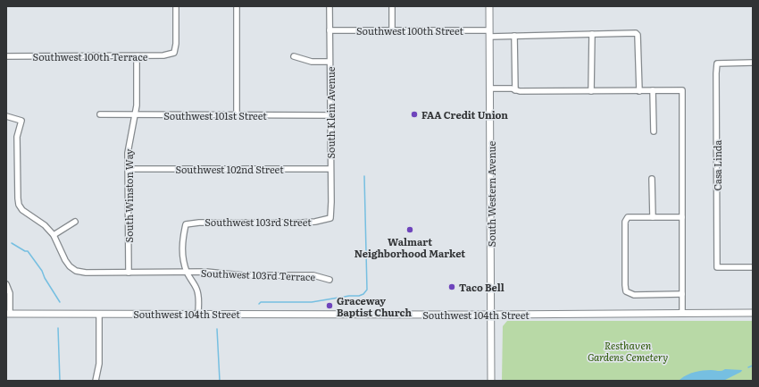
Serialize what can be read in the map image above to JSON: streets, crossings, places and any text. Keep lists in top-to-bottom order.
{
  "streets": {
    "main road": ["South Western Avenue", "Southwest 104th Street"],
    "street": [
      "Southwest 100th Street",
      "Southwest 100th Terrace",
      "South Klein Avenue",
      "Southwest 101st Street",
      "Casa Linda",
      "Southwest 102nd Street",
      "South Winston Way",
      "Southwest 103rd Street",
      "Southwest 103rd Terrace"
    ]
  },
  "crossings": [
    ["Southwest 100th Street", "South Klein Avenue"],
    ["Southwest 100th Street", "South Western Avenue"],
    ["Southwest 100th Terrace", "South Winston Way"],
    ["South Klein Avenue", "Southwest 101st Street"],
    ["South Klein Avenue", "Southwest 102nd Street"],
    ["South Klein Avenue", "Southwest 103rd Street"],
    ["Southwest 101st Street", "South Winston Way"],
    ["Southwest 102nd Street", "South Winston Way"],
    ["South Western Avenue", "Southwest 104th Street"],
    ["Southwest 103rd Street", "Southwest 103rd Terrace"]
  ],
  "parks": ["Resthaven Gardens Cemetery"],
  "places": [
    "FAA Credit Union",
    "Walmart Neighborhood Market",
    "Taco Bell",
    "Graceway Baptist Church"
  ]
}
